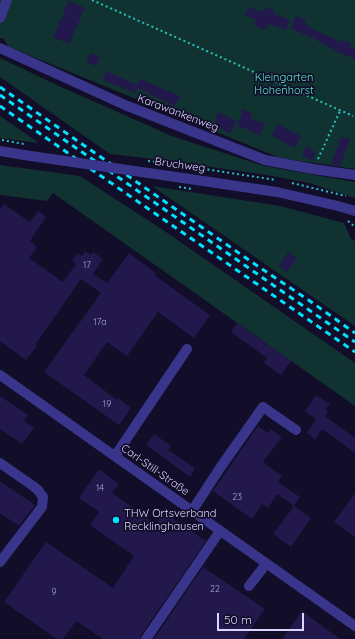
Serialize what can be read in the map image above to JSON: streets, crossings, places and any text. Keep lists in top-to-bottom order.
{
  "streets": {
    "street": ["Karawankenweg", "Bruchweg", "Carl-Still-Straße"]
  },
  "parks": ["Kleingarten Hohenhorst"],
  "places": ["THW Ortsverband Recklinghausen"],
  "house_numbers": [
    "17",
    "17a",
    "19",
    "14",
    "23",
    "22",
    "9"
  ],
  "scale_bar": "50 m"
}
